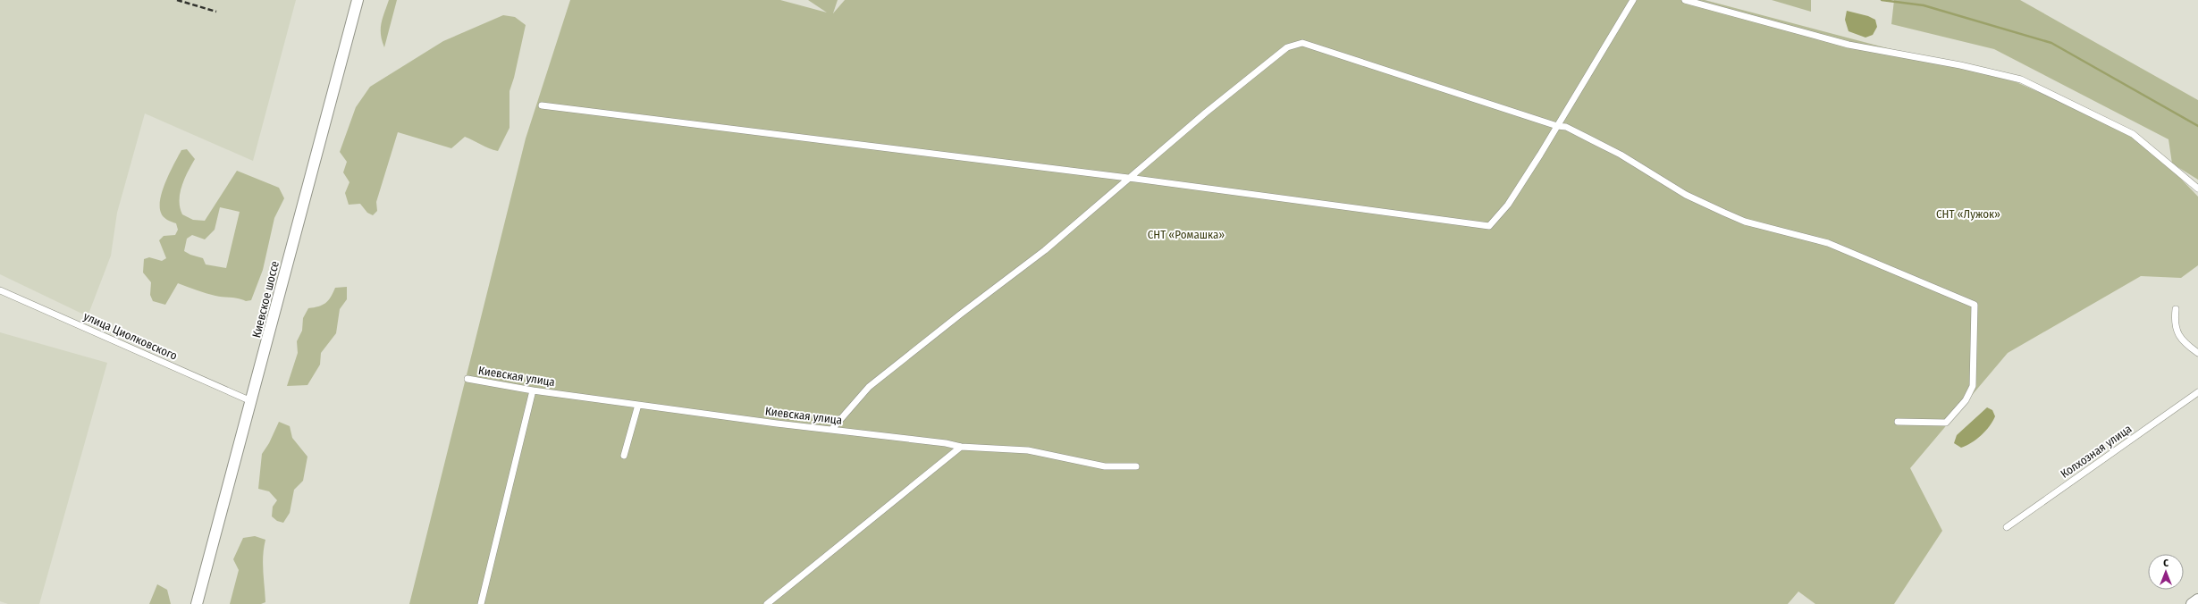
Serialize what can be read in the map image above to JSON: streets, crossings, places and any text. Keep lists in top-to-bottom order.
{
  "streets": {
    "highway": ["Киевское шоссе"],
    "street": ["улица Циолковского", "Киевская улица", "Колхозная улица"]
  },
  "crossings": [
    ["Киевское шоссе", "улица Циолковского"]
  ],
  "parks": ["СНТ «Лужок»", "СНТ «Ромашка»"],
  "north": "top"
}
